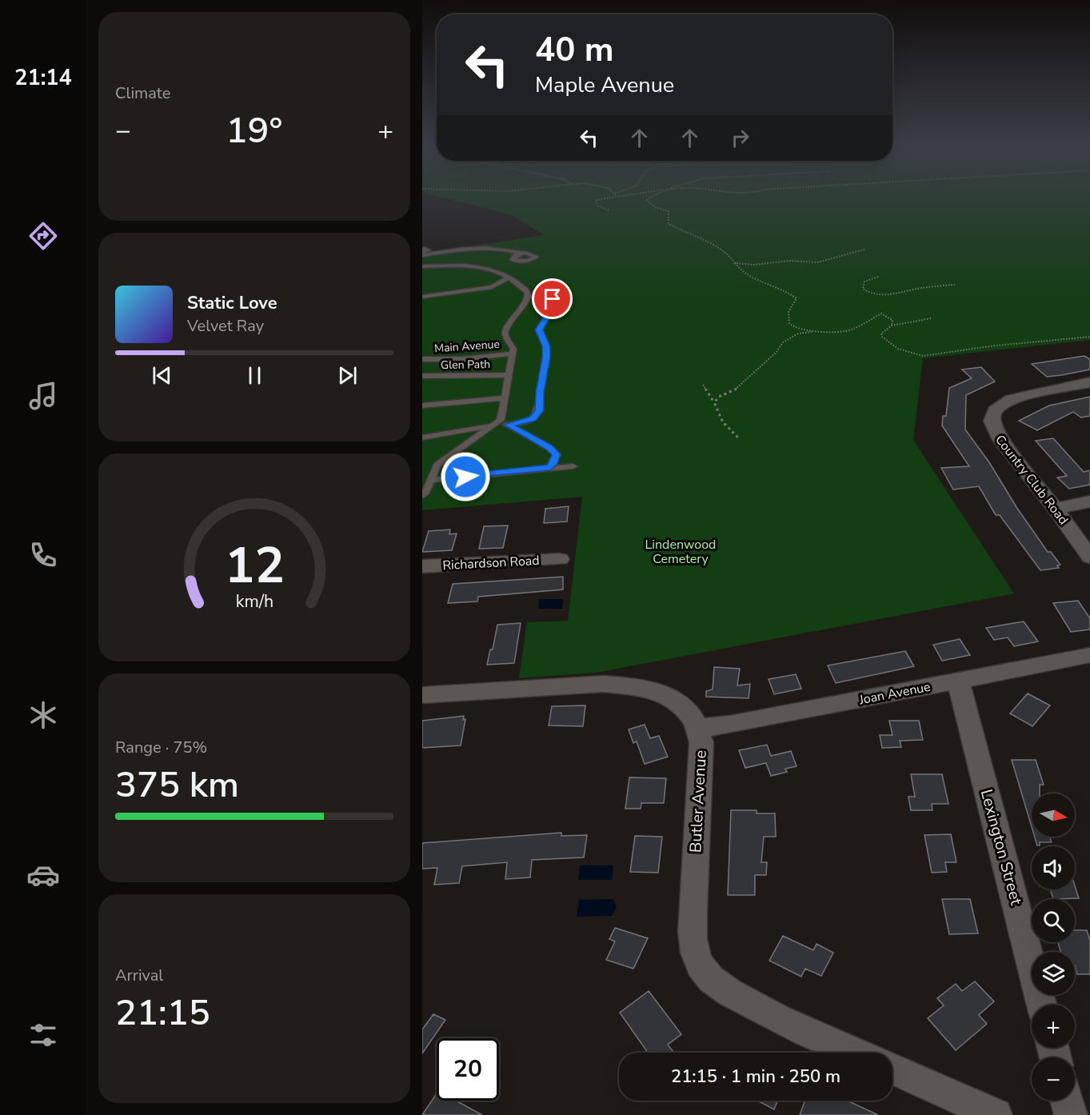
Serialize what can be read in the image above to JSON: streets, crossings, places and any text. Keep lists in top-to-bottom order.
{
  "streets": {
    "street": [
      "Country Club Road",
      "Richardson Road",
      "Joan Avenue",
      "Butler Avenue",
      "Lexington Street"
    ],
    "lane": ["Main Avenue", "Glen Path"]
  },
  "crossings": [
    ["Joan Avenue", "Butler Avenue"],
    ["Joan Avenue", "Lexington Street"]
  ],
  "parks": ["Lindenwood Cemetery"],
  "north": "right",
  "page": {
    "tabs": "21:14",
    "tile": [
      "Climate",
      ["Range · 75%", "375 km"],
      ["Arrival", "21:15"]
    ],
    "turn": ["40 m", "Maple Avenue"],
    "heat": ["−", "19°", "+"],
    "song": ["Static Love", "Velvet Ray"],
    "map_buttons": ["+", "−"],
    "limit": "20",
    "trip": "21:15 · 1 min · 250 m",
    "gauge": ["12", "km/h"]
  }
}
